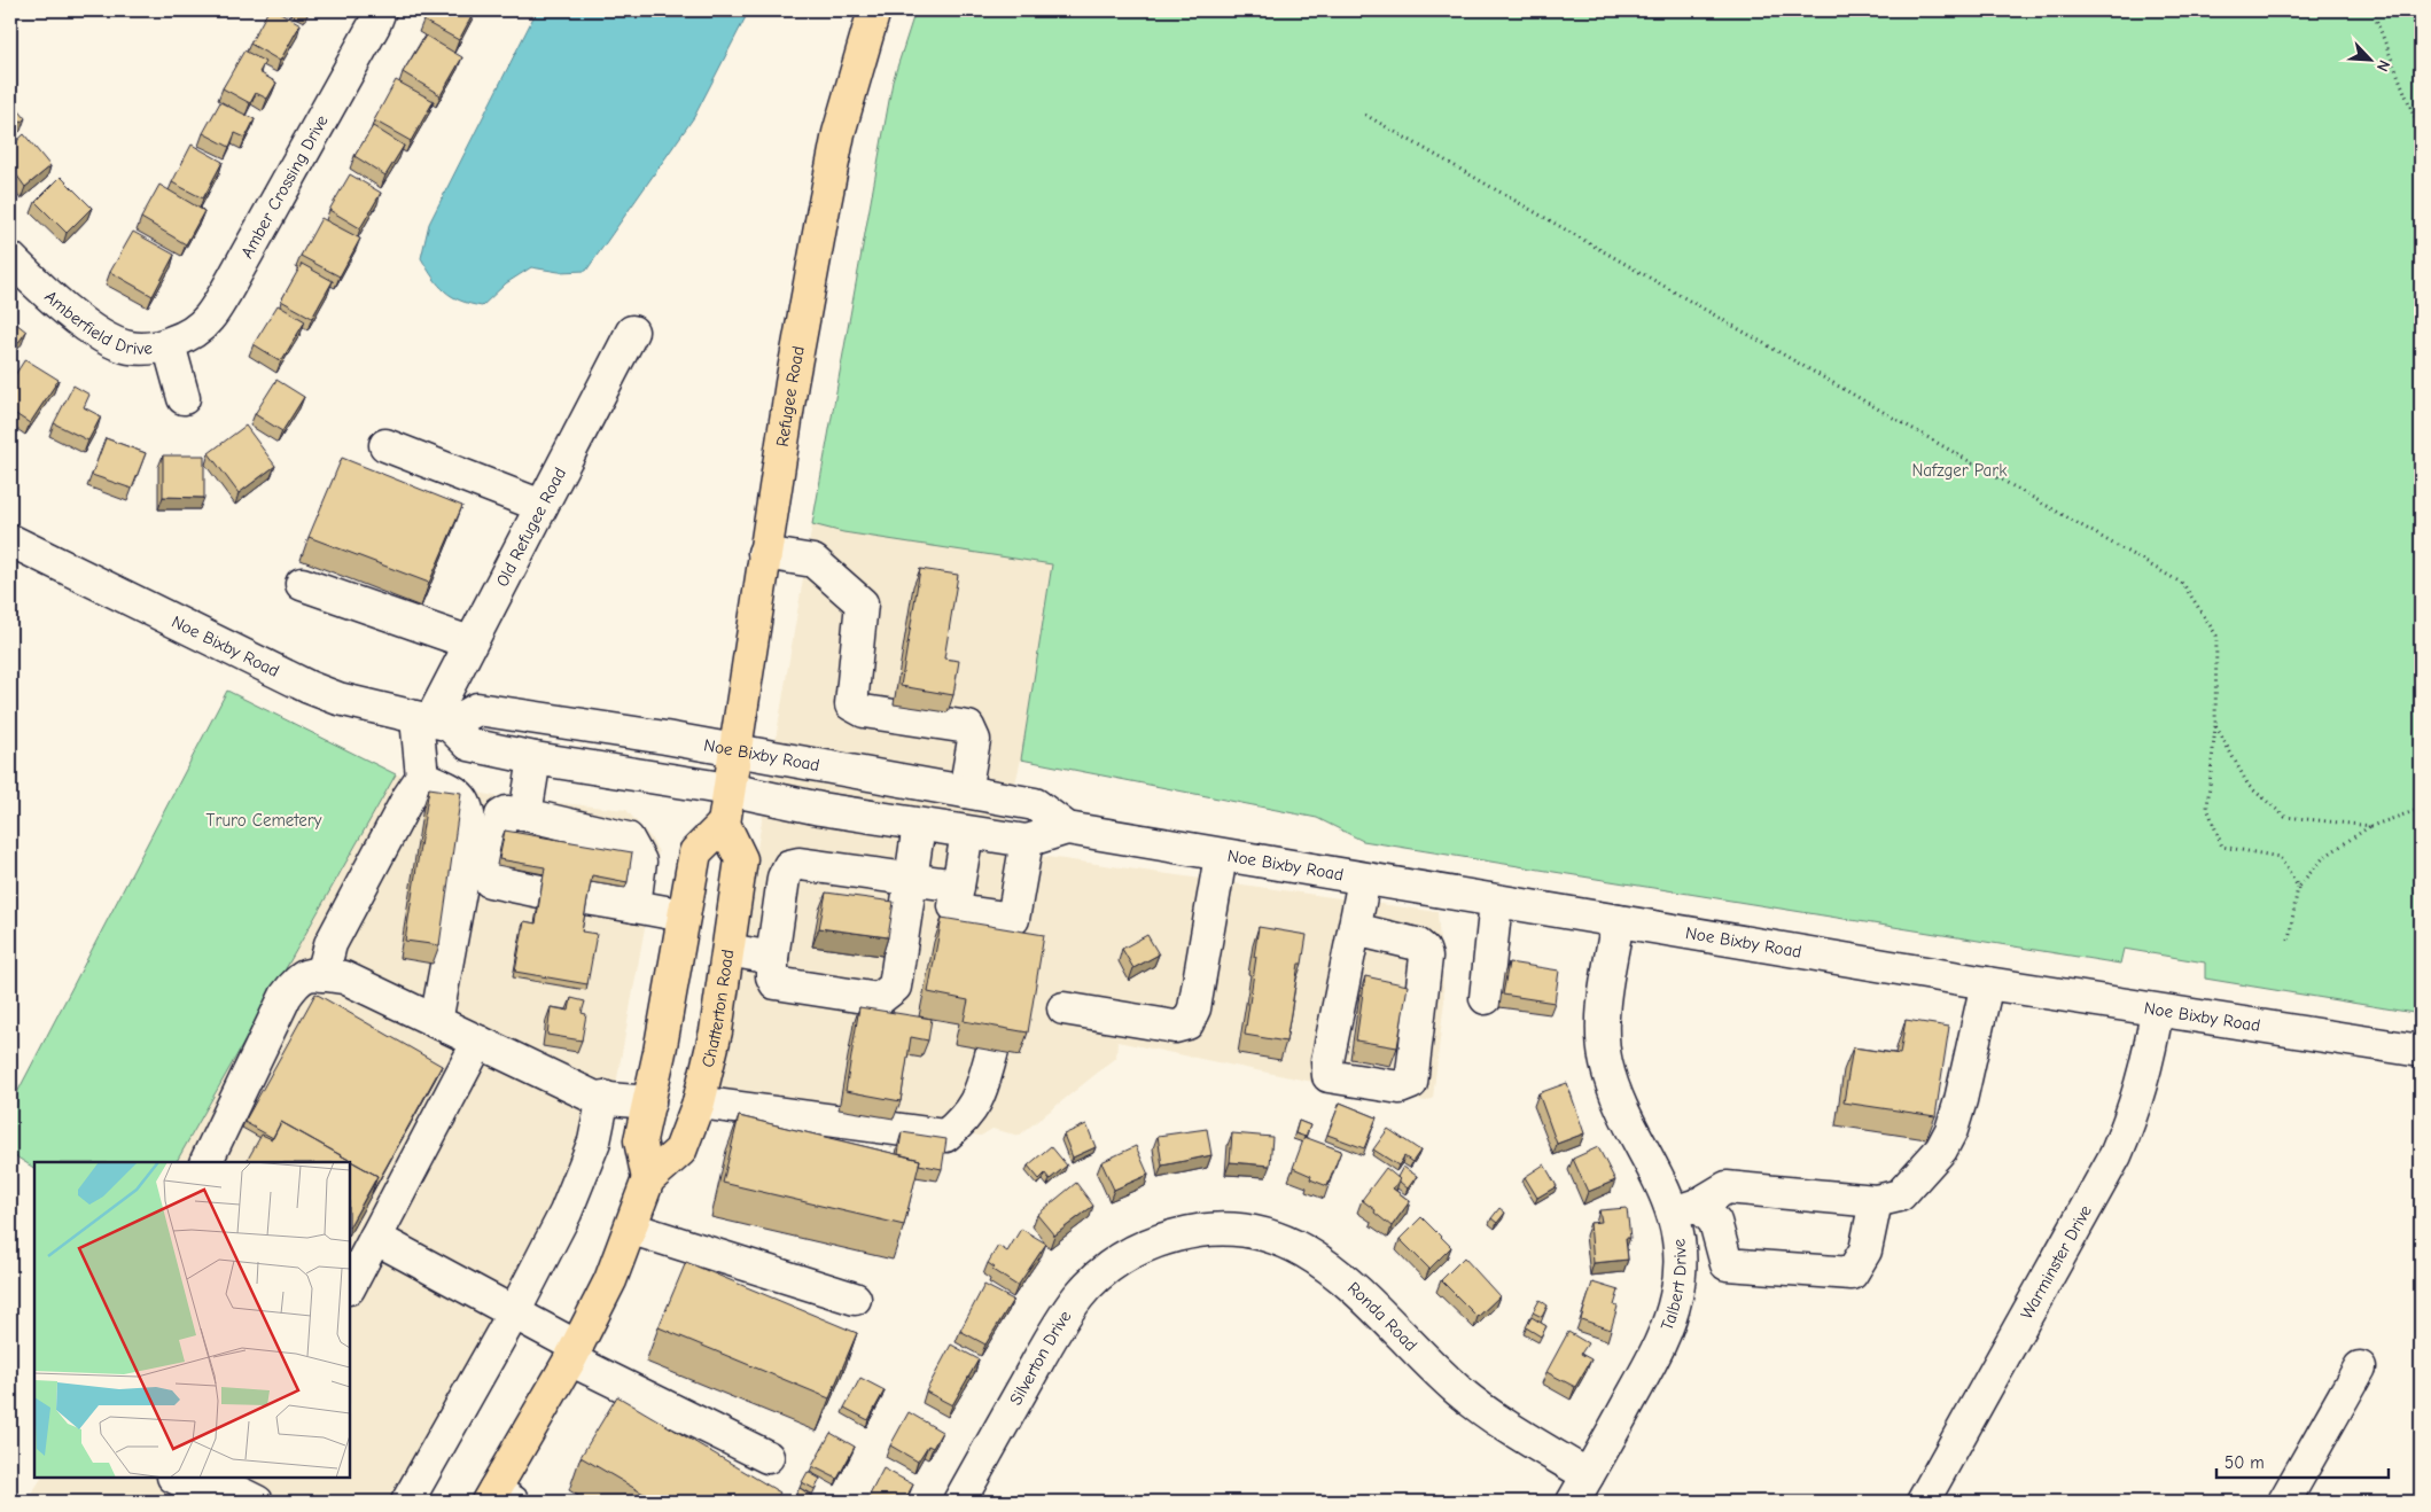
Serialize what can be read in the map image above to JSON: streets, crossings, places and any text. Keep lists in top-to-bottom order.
{
  "streets": {
    "main road": ["Refugee Road", "Chatterton Road"],
    "street": [
      "Amber Crossing Drive",
      "Amberfield Drive",
      "Old Refugee Road",
      "Noe Bixby Road",
      "Warminster Drive",
      "Talbert Drive",
      "Ronda Road",
      "Silverton Drive"
    ]
  },
  "crossings": [
    ["Amber Crossing Drive", "Amberfield Drive"],
    ["Refugee Road", "Noe Bixby Road"],
    ["Old Refugee Road", "Noe Bixby Road"],
    ["Noe Bixby Road", "Warminster Drive"],
    ["Noe Bixby Road", "Talbert Drive"],
    ["Talbert Drive", "Ronda Road"],
    ["Ronda Road", "Silverton Drive"]
  ],
  "parks": ["Nafzger Park", "Truro Cemetery"],
  "scale_bar": "50 m",
  "north": "bottom right"
}
